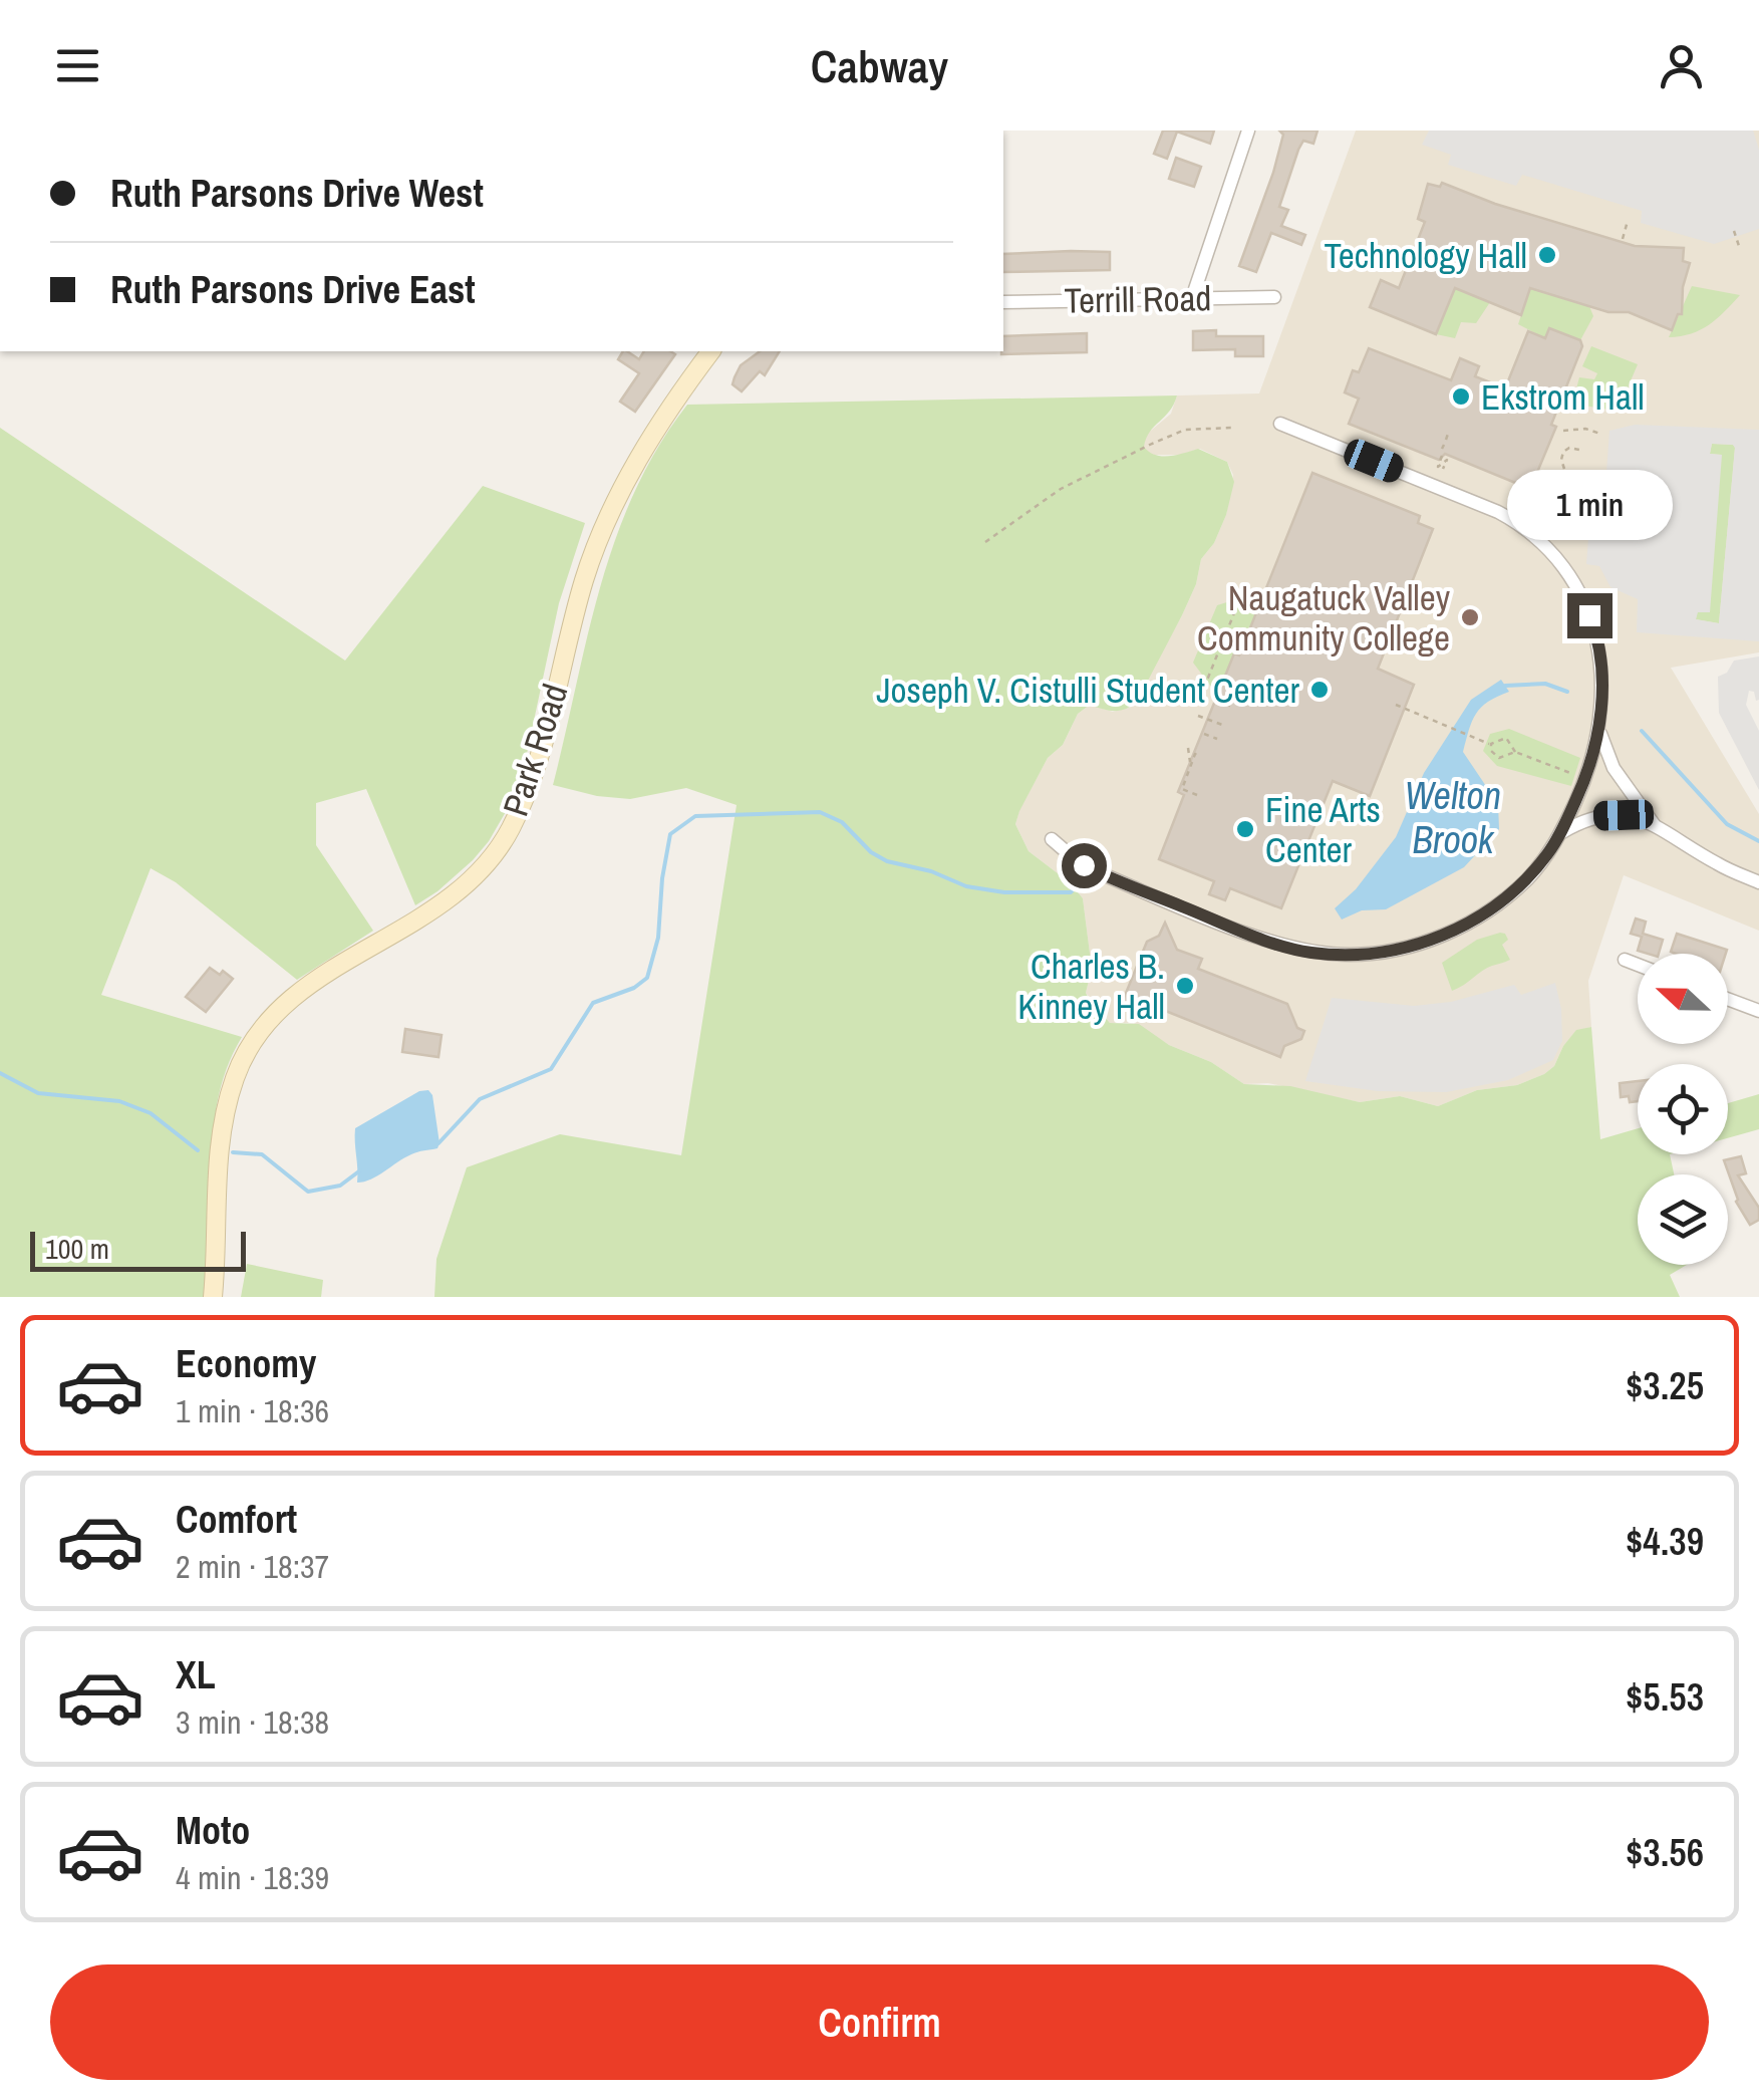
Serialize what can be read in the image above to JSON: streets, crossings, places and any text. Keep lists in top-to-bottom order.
{
  "streets": {
    "main road": ["Park Road"],
    "street": ["Terrill Road"]
  },
  "water": ["Welton Brook"],
  "places": [
    "Technology Hall",
    "Ekstrom Hall",
    "Naugatuck Valley Community College",
    "Joseph V. Cistulli Student Center",
    "Fine Arts Center",
    "Charles B. Kinney Hall"
  ],
  "scale_bar": "100 m",
  "north": "left",
  "page": {
    "header": "Cabway",
    "banner": ["Ruth Parsons Drive West", "Ruth Parsons Drive East"],
    "bubble": "1 min",
    "scale": "100 m",
    "list": [
      {
        "name": "Economy",
        "note": "1 min · 18:36",
        "value": "$3.25"
      },
      {
        "name": "Comfort",
        "note": "2 min · 18:37",
        "value": "$4.39"
      },
      {
        "name": "XL",
        "note": "3 min · 18:38",
        "value": "$5.53"
      },
      {
        "name": "Moto",
        "note": "4 min · 18:39",
        "value": "$3.56"
      }
    ],
    "buttons": "Confirm"
  }
}
